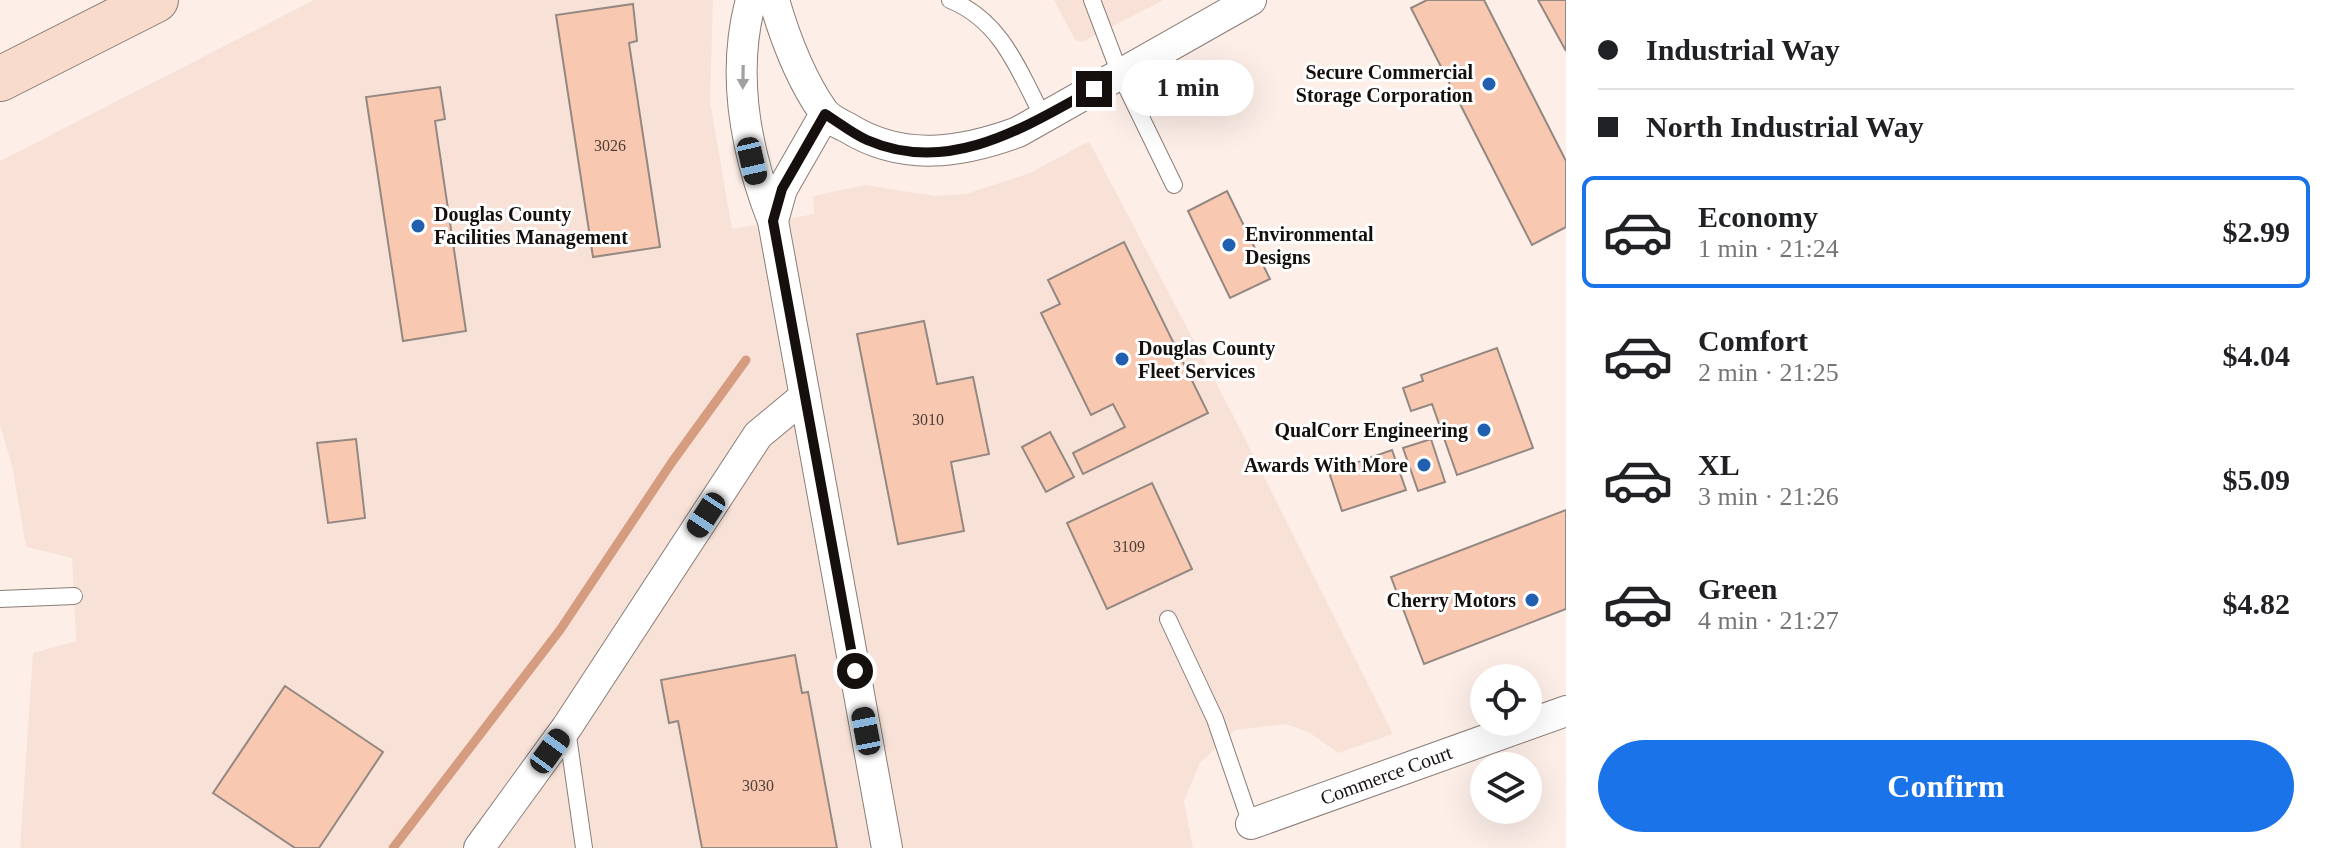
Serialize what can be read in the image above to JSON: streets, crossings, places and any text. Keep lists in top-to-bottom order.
{
  "streets": {
    "street": ["Commerce Court"]
  },
  "places": [
    "Secure Commercial Storage Corporation",
    "Douglas County Facilities Management",
    "Environmental Designs",
    "Douglas County Fleet Services",
    "QualCorr Engineering",
    "Awards With More",
    "Cherry Motors"
  ],
  "house_numbers": [
    "3026",
    "3010",
    "3109",
    "3030"
  ],
  "page": {
    "banner": ["Industrial Way", "North Industrial Way"],
    "bubble": "1 min",
    "list": [
      {
        "name": "Economy",
        "note": "1 min · 21:24",
        "value": "$2.99"
      },
      {
        "name": "Comfort",
        "note": "2 min · 21:25",
        "value": "$4.04"
      },
      {
        "name": "XL",
        "note": "3 min · 21:26",
        "value": "$5.09"
      },
      {
        "name": "Green",
        "note": "4 min · 21:27",
        "value": "$4.82"
      }
    ],
    "buttons": "Confirm"
  }
}
